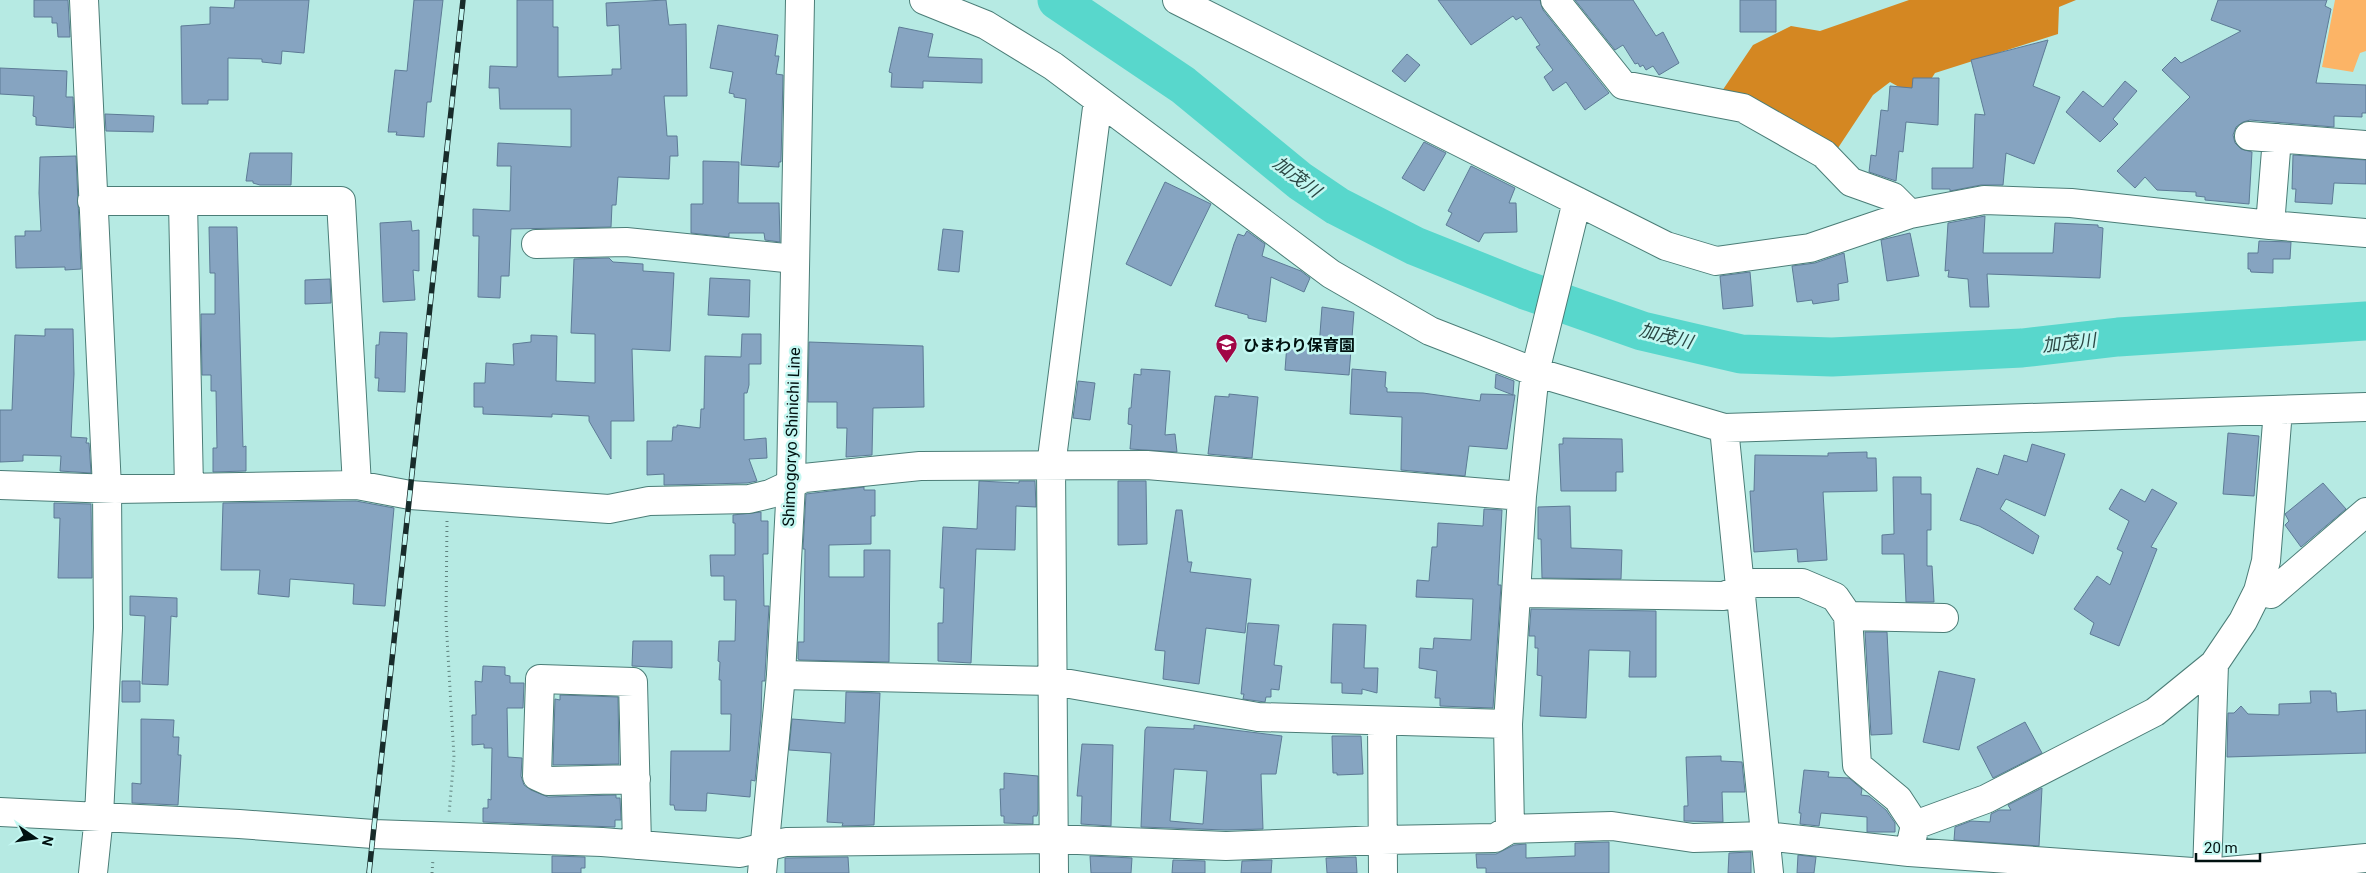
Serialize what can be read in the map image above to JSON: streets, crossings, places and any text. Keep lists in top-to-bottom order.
{
  "streets": {
    "street": ["Shimogoryo Shinichi Line"]
  },
  "water": ["加茂川"],
  "places": {
    "school or university": ["ひまわり保育園"]
  },
  "scale_bar": "20 m",
  "north": "right"
}
